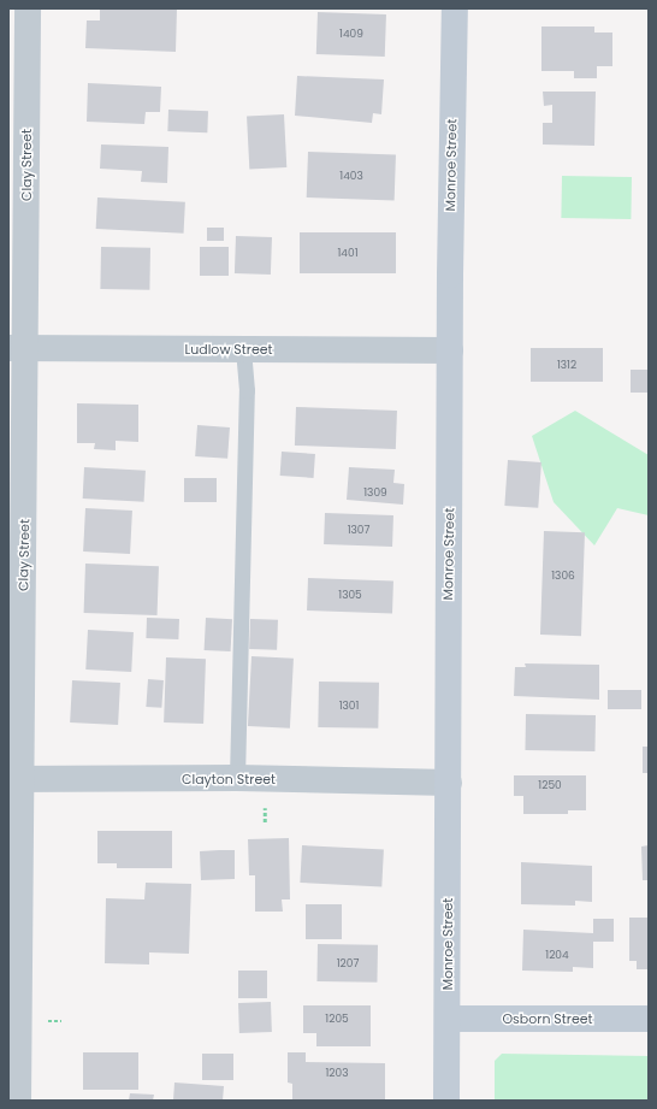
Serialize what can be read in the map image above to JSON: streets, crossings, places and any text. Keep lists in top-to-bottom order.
{
  "streets": {
    "main road": ["Monroe Street", "Osborn Street"],
    "street": ["Clay Street", "Ludlow Street", "Clayton Street"]
  },
  "crossings": [
    ["Clay Street", "Ludlow Street"],
    ["Clay Street", "Clayton Street"],
    ["Monroe Street", "Ludlow Street"],
    ["Monroe Street", "Clayton Street"],
    ["Monroe Street", "Osborn Street"]
  ],
  "house_numbers": [
    "1409",
    "1403",
    "1401",
    "1312",
    "1309",
    "1307",
    "1306",
    "1305",
    "1301",
    "1250",
    "1204",
    "1207",
    "1205",
    "1203"
  ]
}
